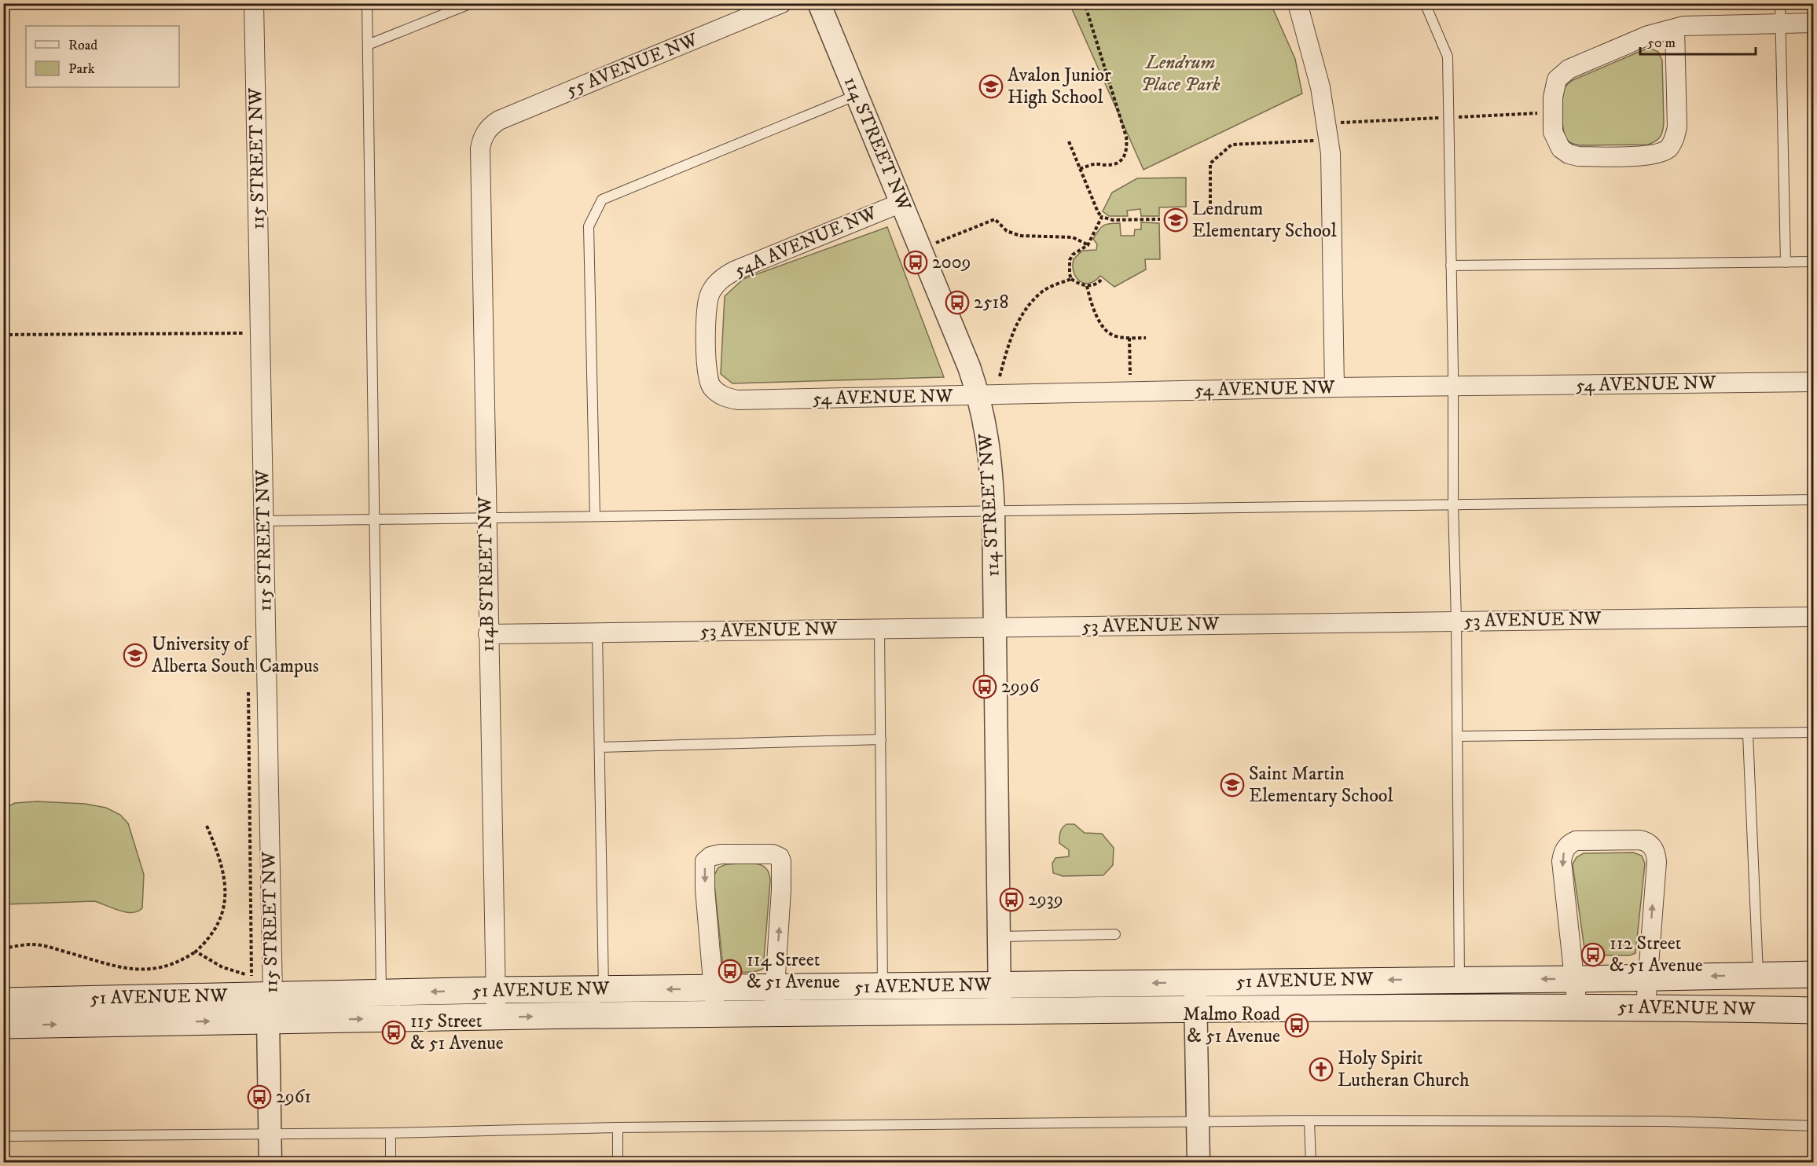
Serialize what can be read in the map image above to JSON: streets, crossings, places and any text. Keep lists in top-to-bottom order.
{
  "streets": {
    "main road": ["51 AVENUE NW"],
    "street": [
      "55 AVENUE NW",
      "114 STREET NW",
      "115 STREET NW",
      "54A AVENUE NW",
      "54 AVENUE NW",
      "114B STREET NW",
      "53 AVENUE NW"
    ]
  },
  "crossings": [
    ["55 AVENUE NW", "114B STREET NW"],
    ["114 STREET NW", "54A AVENUE NW"],
    ["114 STREET NW", "54 AVENUE NW"],
    ["114 STREET NW", "53 AVENUE NW"],
    ["114 STREET NW", "51 AVENUE NW"],
    ["115 STREET NW", "51 AVENUE NW"],
    ["54A AVENUE NW", "54 AVENUE NW"],
    ["114B STREET NW", "53 AVENUE NW"],
    ["114B STREET NW", "51 AVENUE NW"]
  ],
  "parks": ["Lendrum Place Park"],
  "places": {
    "school or university": [
      "Avalon Junior High School",
      "Lendrum Elementary School",
      "University of Alberta South Campus",
      "Saint Martin Elementary School"
    ],
    "bus stop": [
      "2009",
      "2518",
      "2996",
      "2939",
      "112 Street & 51 Avenue",
      "114 Street & 51 Avenue",
      "Malmo Road & 51 Avenue",
      "115 Street & 51 Avenue",
      "2961"
    ],
    "church": ["Holy Spirit Lutheran Church"]
  },
  "legend": ["Road", "Park"],
  "scale_bar": "50 m"
}
